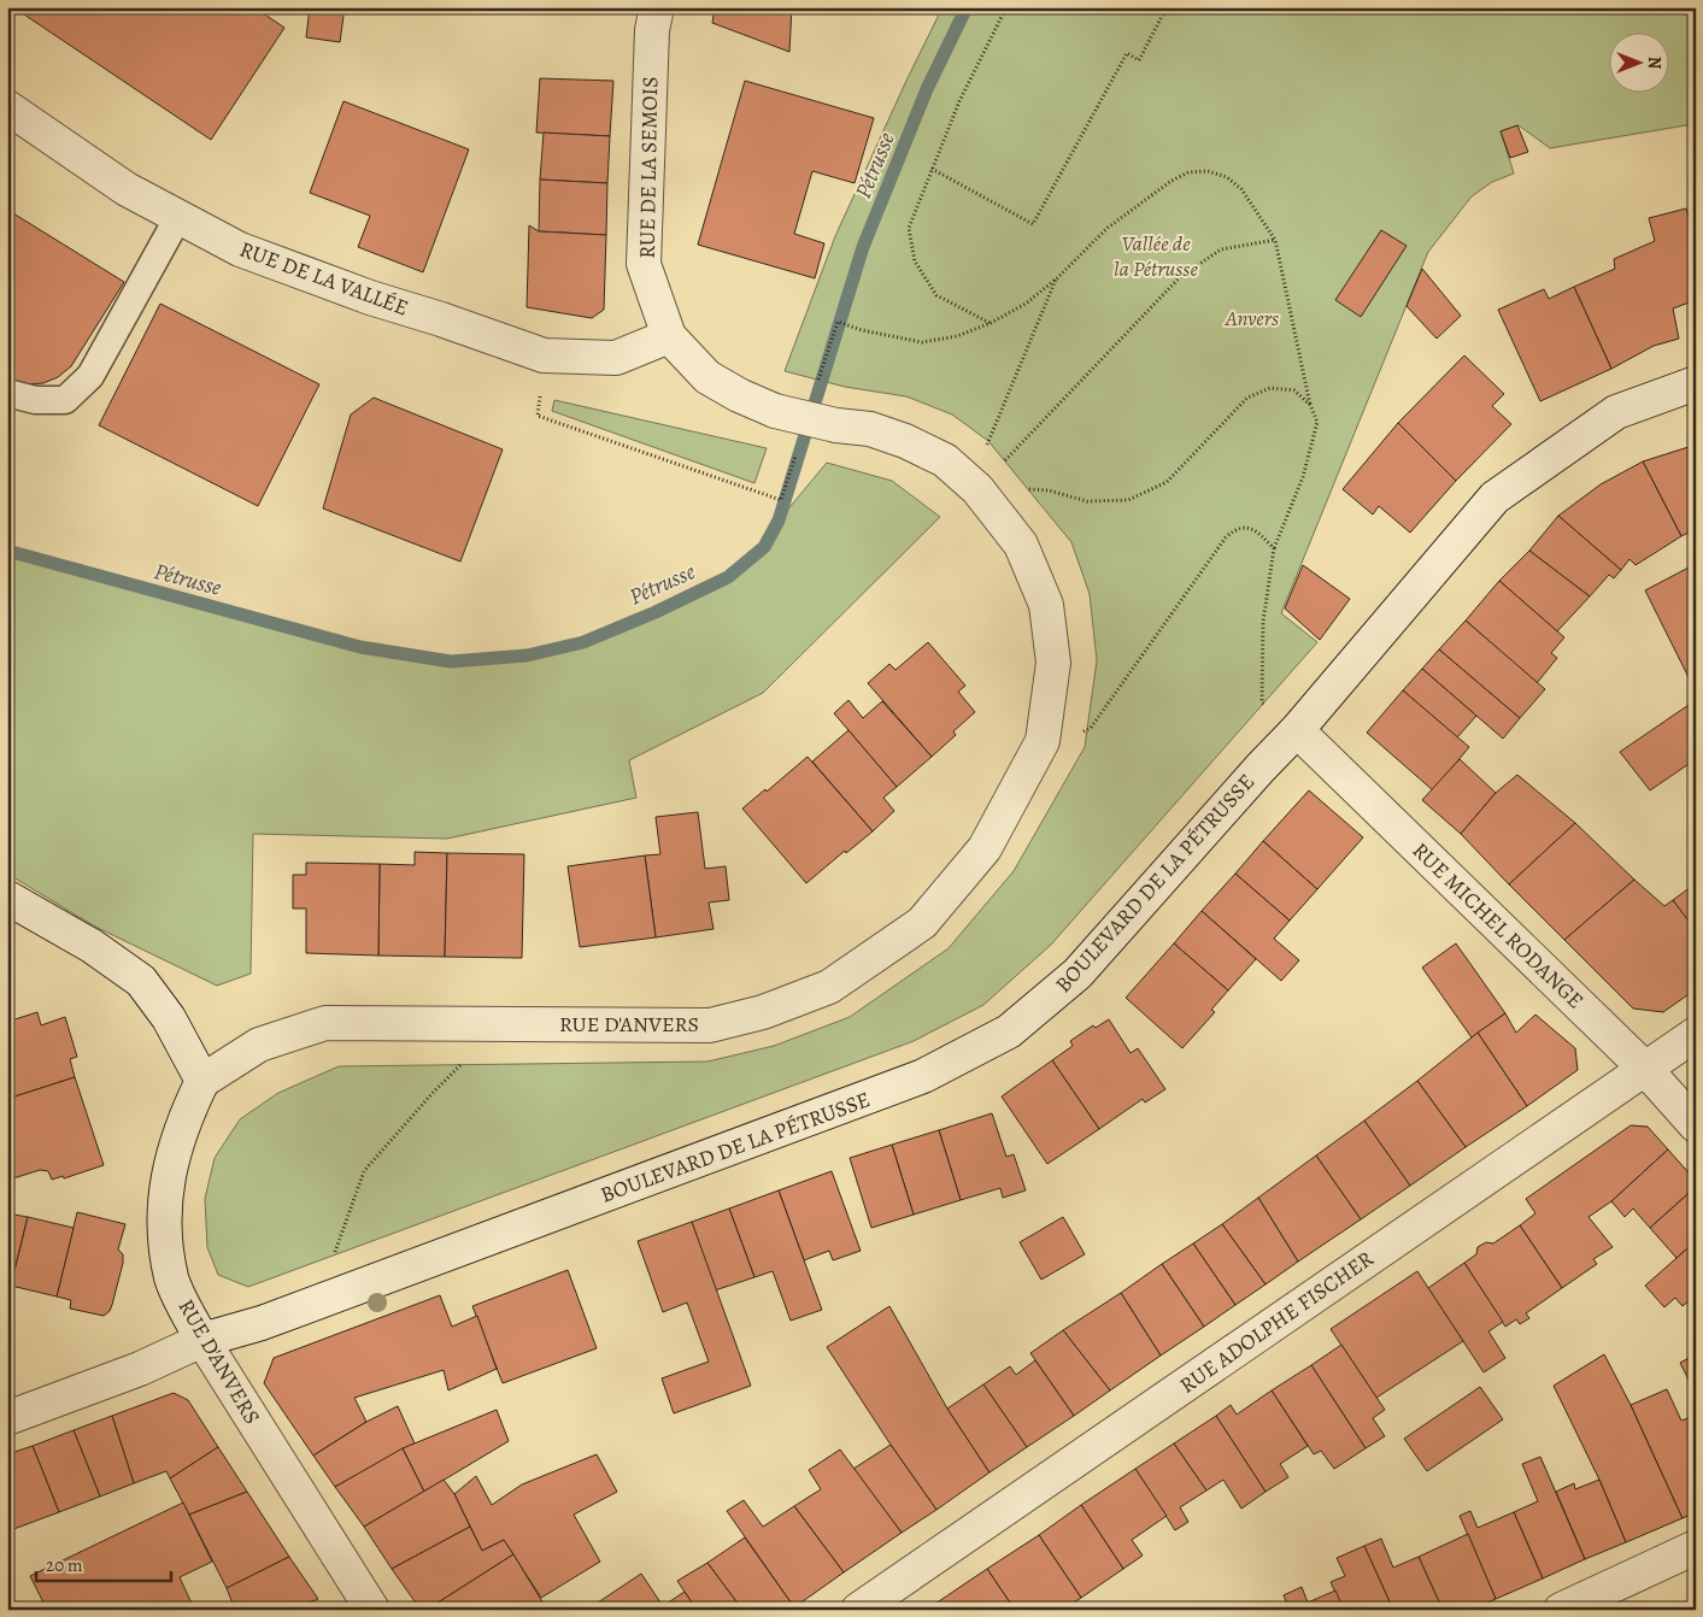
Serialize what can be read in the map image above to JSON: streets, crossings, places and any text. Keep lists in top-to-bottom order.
{
  "streets": {
    "street": [
      "RUE DE LA SEMOIS",
      "RUE DE LA VALLÉE",
      "BOULEVARD DE LA PÉTRUSSE",
      "RUE MICHEL RODANGE",
      "RUE D'ANVERS",
      "RUE ADOLPHE FISCHER"
    ]
  },
  "crossings": [
    ["RUE DE LA SEMOIS", "RUE DE LA VALLÉE"],
    ["RUE DE LA SEMOIS", "RUE D'ANVERS"],
    ["BOULEVARD DE LA PÉTRUSSE", "RUE MICHEL RODANGE"],
    ["BOULEVARD DE LA PÉTRUSSE", "RUE D'ANVERS"],
    ["RUE MICHEL RODANGE", "RUE ADOLPHE FISCHER"]
  ],
  "water": ["Pétrusse"],
  "parks": ["Vallée de la Pétrusse", "Anvers"],
  "scale_bar": "20 m",
  "north": "right"
}
